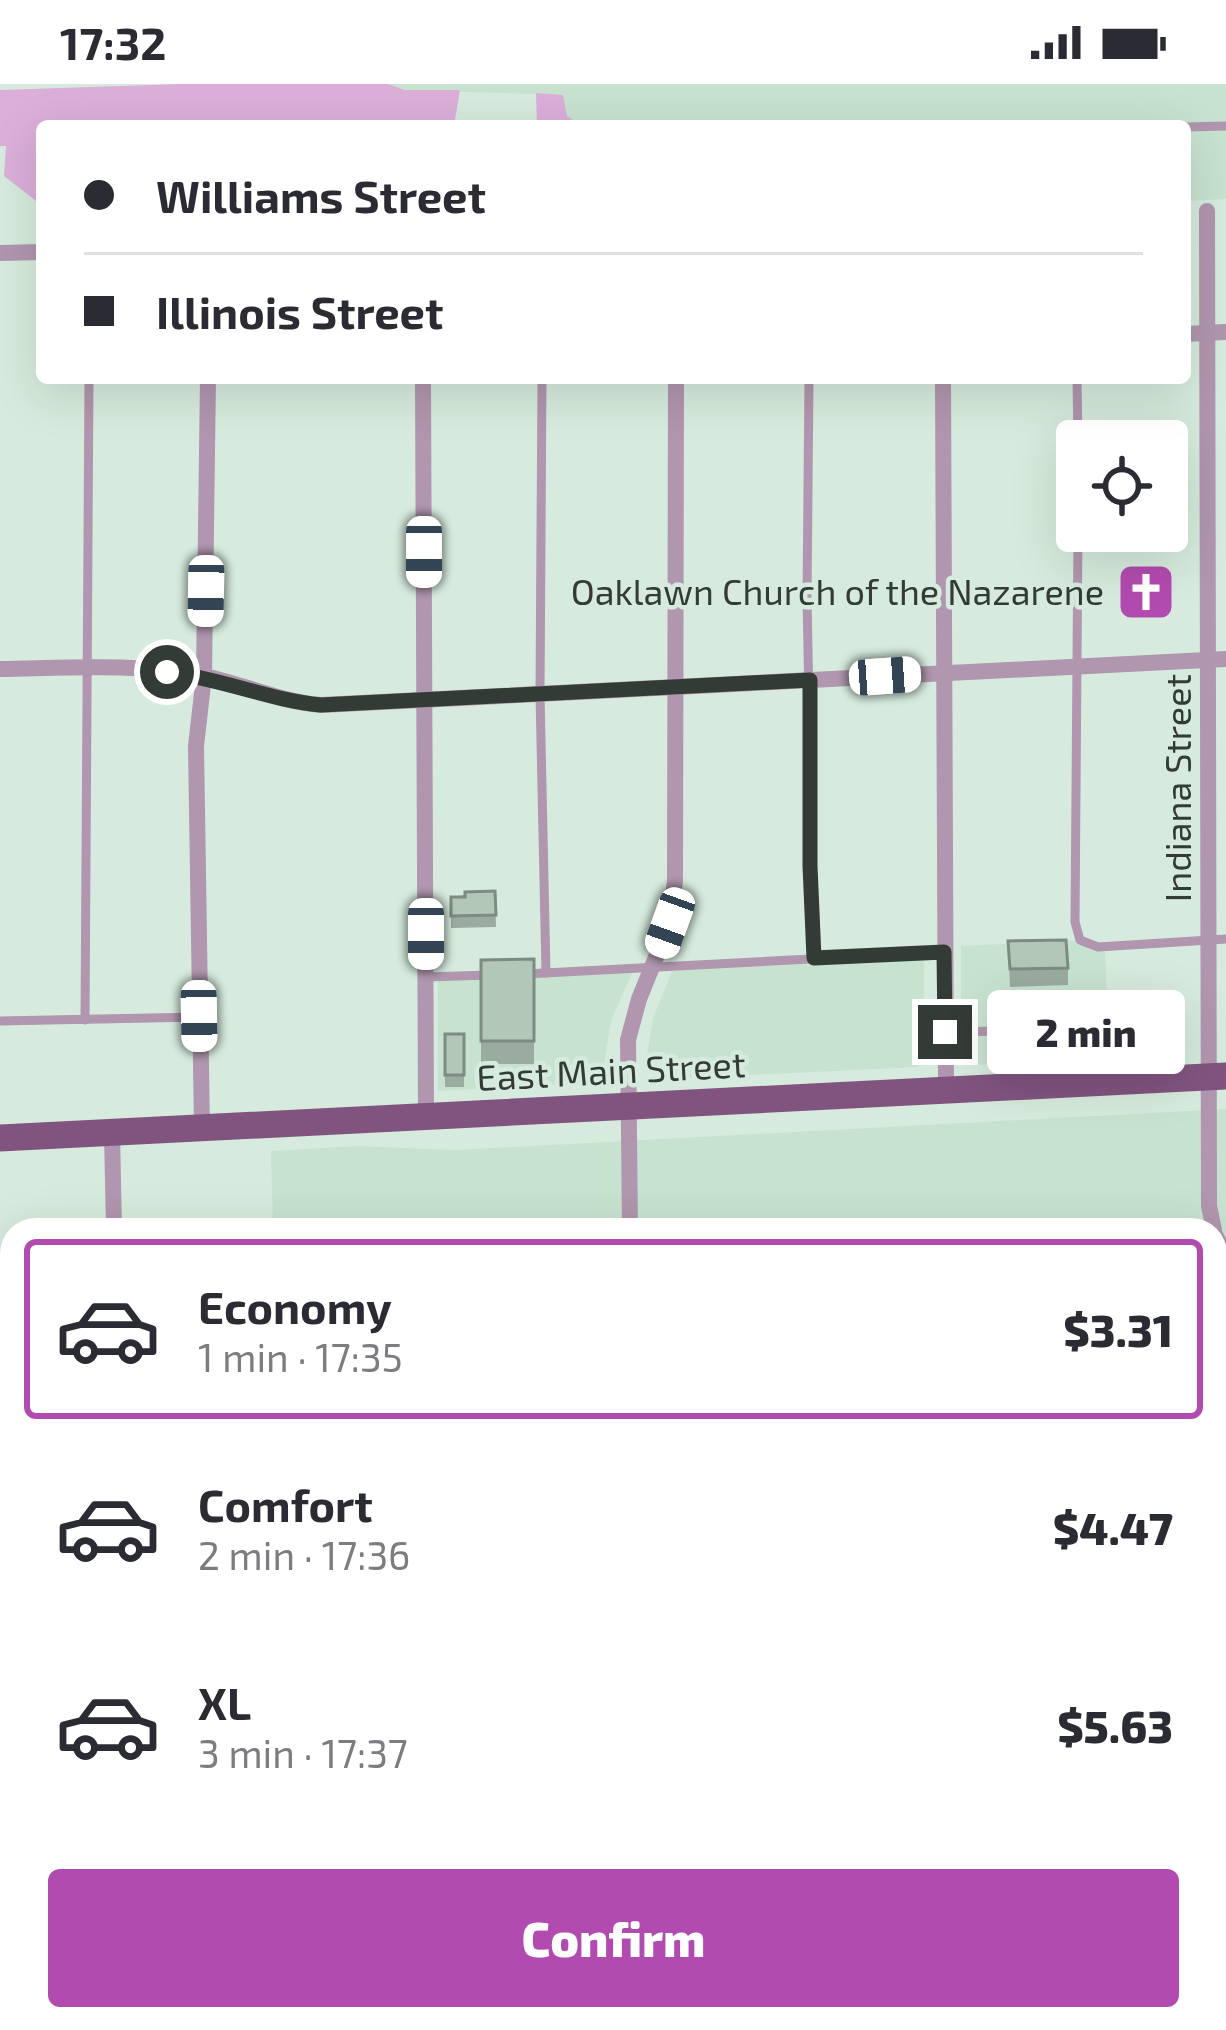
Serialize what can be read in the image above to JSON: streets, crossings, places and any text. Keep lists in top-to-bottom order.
{
  "streets": {
    "main road": ["East Main Street"],
    "street": ["Indiana Street"]
  },
  "crossings": [
    ["Indiana Street", "East Main Street"]
  ],
  "places": {
    "church": ["Oaklawn Church of the Nazarene"]
  },
  "page": {
    "status": "17:32",
    "banner": ["Williams Street", "Illinois Street"],
    "bubble": "2 min",
    "list": [
      {
        "name": "Economy",
        "note": "1 min · 17:35",
        "value": "$3.31"
      },
      {
        "name": "Comfort",
        "note": "2 min · 17:36",
        "value": "$4.47"
      },
      {
        "name": "XL",
        "note": "3 min · 17:37",
        "value": "$5.63"
      }
    ],
    "buttons": "Confirm"
  }
}
